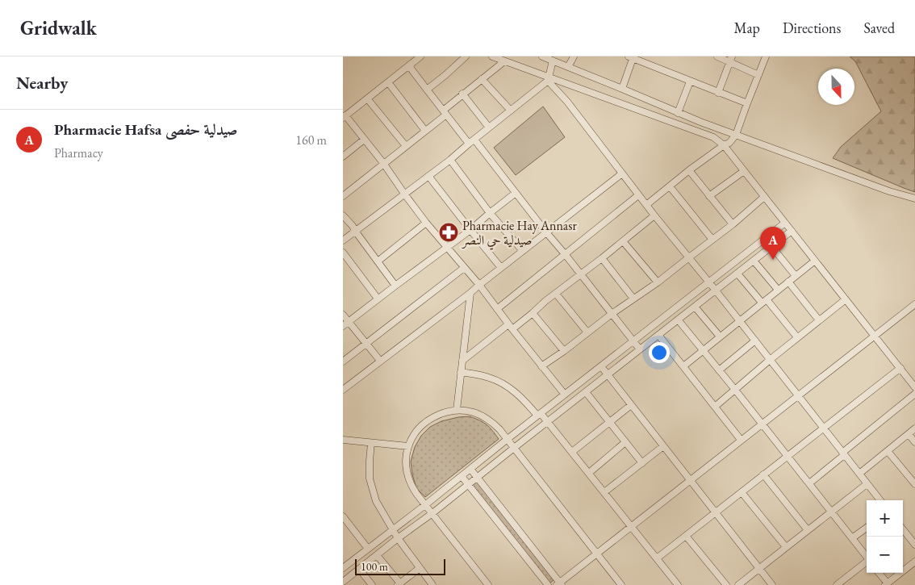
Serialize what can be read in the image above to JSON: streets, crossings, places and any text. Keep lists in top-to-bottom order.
{
  "places": {
    "pharmacy": ["Pharmacie Hay Annasr صيدلية حي النصر"]
  },
  "scale_bar": "100 m",
  "north": "bottom",
  "page": {
    "header": "Gridwalk",
    "nav": ["Map", "Directions", "Saved"],
    "heading": "Nearby",
    "list": [
      {
        "mark": "A",
        "name": "Pharmacie Hafsa صيدلية حفصى",
        "note": "Pharmacy",
        "value": "160 m"
      }
    ],
    "pins": "A",
    "map_buttons": ["+", "−"],
    "scale": "100 m"
  }
}
